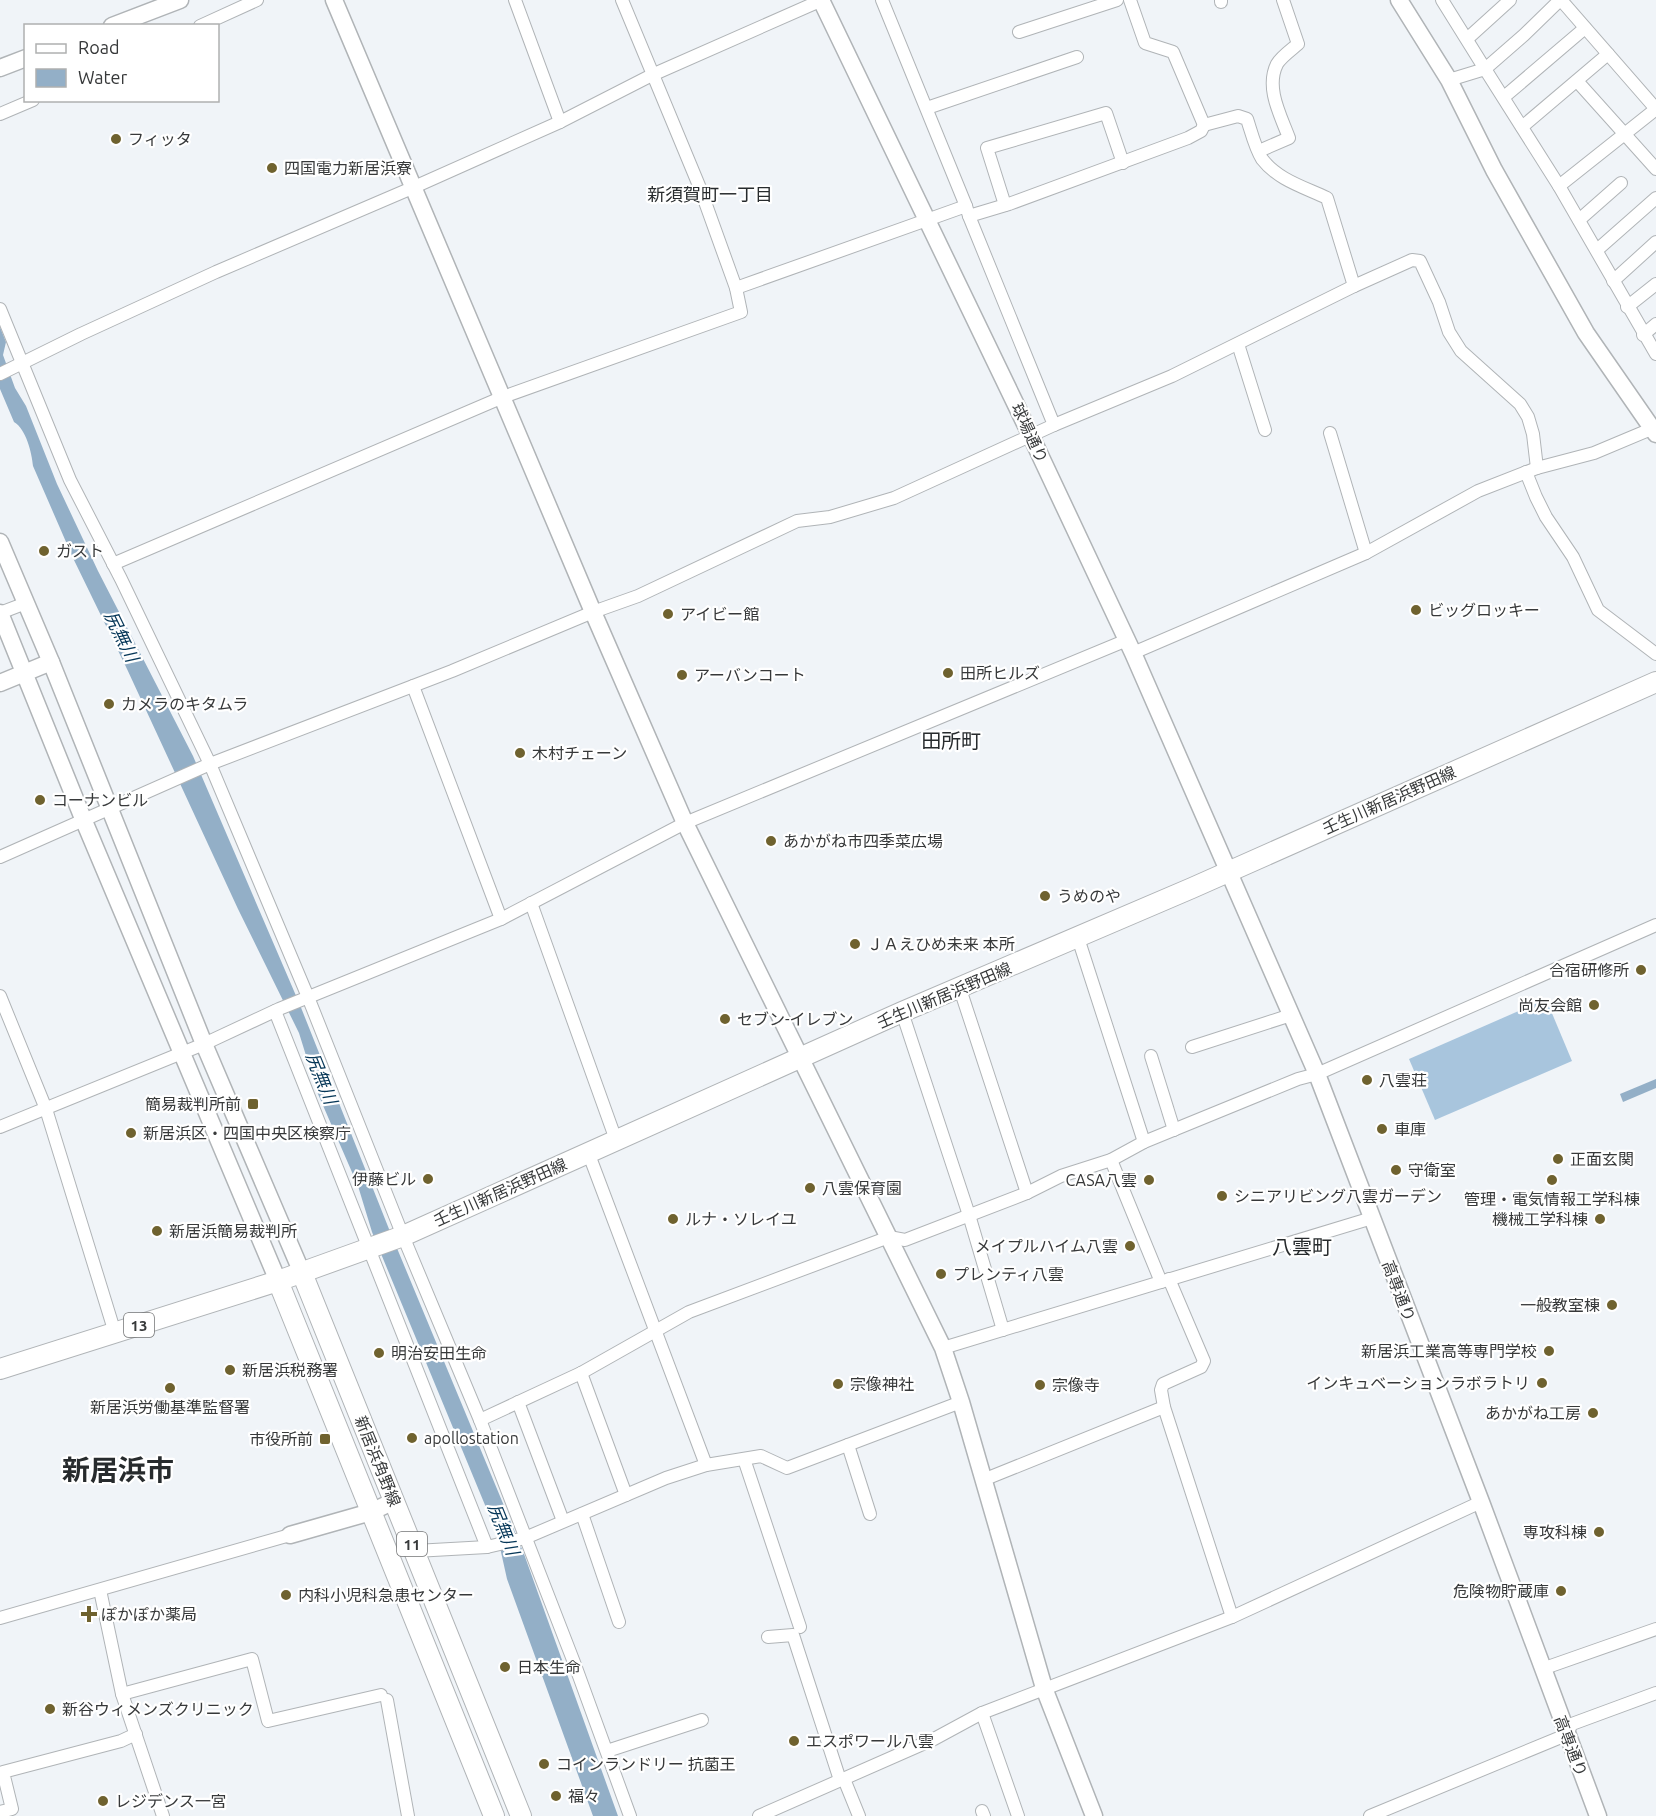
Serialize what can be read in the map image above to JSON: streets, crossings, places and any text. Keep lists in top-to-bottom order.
{
  "streets": {
    "main road": [
      "壬生川新居浜野田線",
      "13",
      "新居浜角野線",
      "11"
    ],
    "street": ["球場通り", "高専通り"]
  },
  "crossings": [
    ["球場通り", "壬生川新居浜野田線"],
    ["球場通り", "高専通り"],
    ["壬生川新居浜野田線", "高専通り"],
    ["壬生川新居浜野田線", "13"],
    ["13", "新居浜角野線"]
  ],
  "districts": [
    "新須賀町一丁目",
    "田所町",
    "八雲町",
    "新居浜市"
  ],
  "water": ["尻無川"],
  "places": {
    "other": [
      "フィッタ",
      "四国電力新居浜寮",
      "ガスト",
      "ビッグロッキー",
      "アイビー館",
      "田所ヒルズ",
      "アーバンコート",
      "カメラのキタムラ",
      "木村チェーン",
      "コーナンビル",
      "あかがね市四季菜広場",
      "うめのや",
      "ＪＡえひめ未来 本所",
      "合宿研修所",
      "尚友会館",
      "セブン-イレブン",
      "八雲荘",
      "車庫",
      "新居浜区・四国中央区検察庁",
      "正面玄関",
      "守衛室",
      "伊藤ビル",
      "CASA八雲",
      "管理・電気情報工学科棟",
      "八雲保育園",
      "シニアリビング八雲ガーデン",
      "ルナ・ソレイユ",
      "機械工学科棟",
      "新居浜簡易裁判所",
      "メイプルハイム八雲",
      "プレンティ八雲",
      "一般教室棟",
      "新居浜工業高等専門学校",
      "明治安田生命",
      "新居浜税務署",
      "インキュベーションラボラトリ",
      "宗像神社",
      "宗像寺",
      "新居浜労働基準監督署",
      "あかがね工房",
      "apollostation",
      "専攻科棟",
      "危険物貯蔵庫",
      "内科小児科急患センター",
      "日本生命",
      "新谷ウィメンズクリニック",
      "エスポワール八雲",
      "コインランドリー 抗菌王",
      "福々",
      "レジデンス一宮"
    ],
    "transit": ["簡易裁判所前", "市役所前"],
    "health": ["ぽかぽか薬局"]
  },
  "legend": ["Road", "Water"]
}
